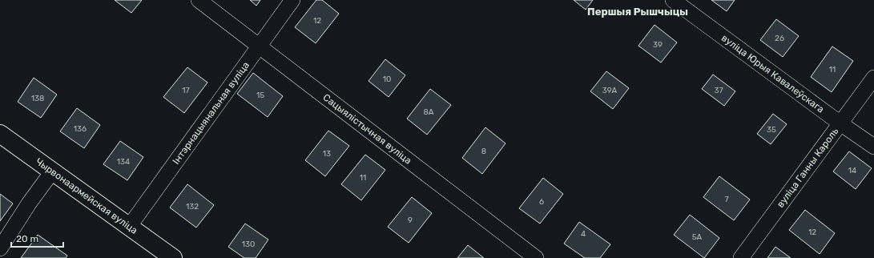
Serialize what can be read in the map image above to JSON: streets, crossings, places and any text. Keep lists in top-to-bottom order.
{
  "streets": {
    "highway": ["Чырвонаармейская вуліца"],
    "street": [
      "вуліца Юрыя Кавалеўскага",
      "Інтэрнацыянальная вуліца",
      "Сацыялістычная вуліца",
      "вуліца Ганны Кароль"
    ]
  },
  "crossings": [
    ["вуліца Юрыя Кавалеўскага", "вуліца Ганны Кароль"],
    ["Інтэрнацыянальная вуліца", "Сацыялістычная вуліца"],
    ["Інтэрнацыянальная вуліца", "Чырвонаармейская вуліца"]
  ],
  "districts": ["Першыя Рышчыцы"],
  "house_numbers": [
    "12",
    "26",
    "39",
    "11",
    "10",
    "17",
    "39А",
    "37",
    "15",
    "138",
    "8А",
    "136",
    "35",
    "8",
    "13",
    "134",
    "14",
    "11",
    "7",
    "6",
    "132",
    "9",
    "12",
    "4",
    "5А",
    "130"
  ],
  "scale_bar": "20 m"
}
